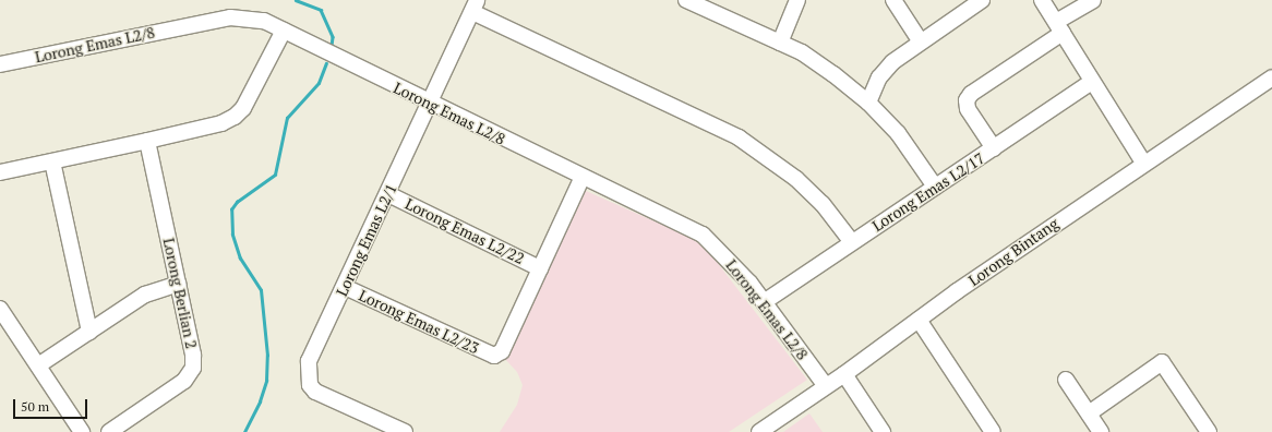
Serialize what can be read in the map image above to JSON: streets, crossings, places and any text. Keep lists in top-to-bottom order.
{
  "streets": {
    "street": [
      "Lorong Emas L2/8",
      "Lorong Emas L2/17",
      "Lorong Emas L2/22",
      "Lorong Emas L2/1",
      "Lorong Bintang",
      "Lorong Berlian 2",
      "Lorong Emas L2/23"
    ]
  },
  "crossings": [
    ["Lorong Emas L2/8", "Lorong Emas L2/17"],
    ["Lorong Emas L2/8", "Lorong Emas L2/1"],
    ["Lorong Emas L2/8", "Lorong Bintang"],
    ["Lorong Emas L2/22", "Lorong Emas L2/1"],
    ["Lorong Emas L2/22", "Lorong Emas L2/23"],
    ["Lorong Emas L2/1", "Lorong Emas L2/23"]
  ],
  "scale_bar": "50 m"
}
